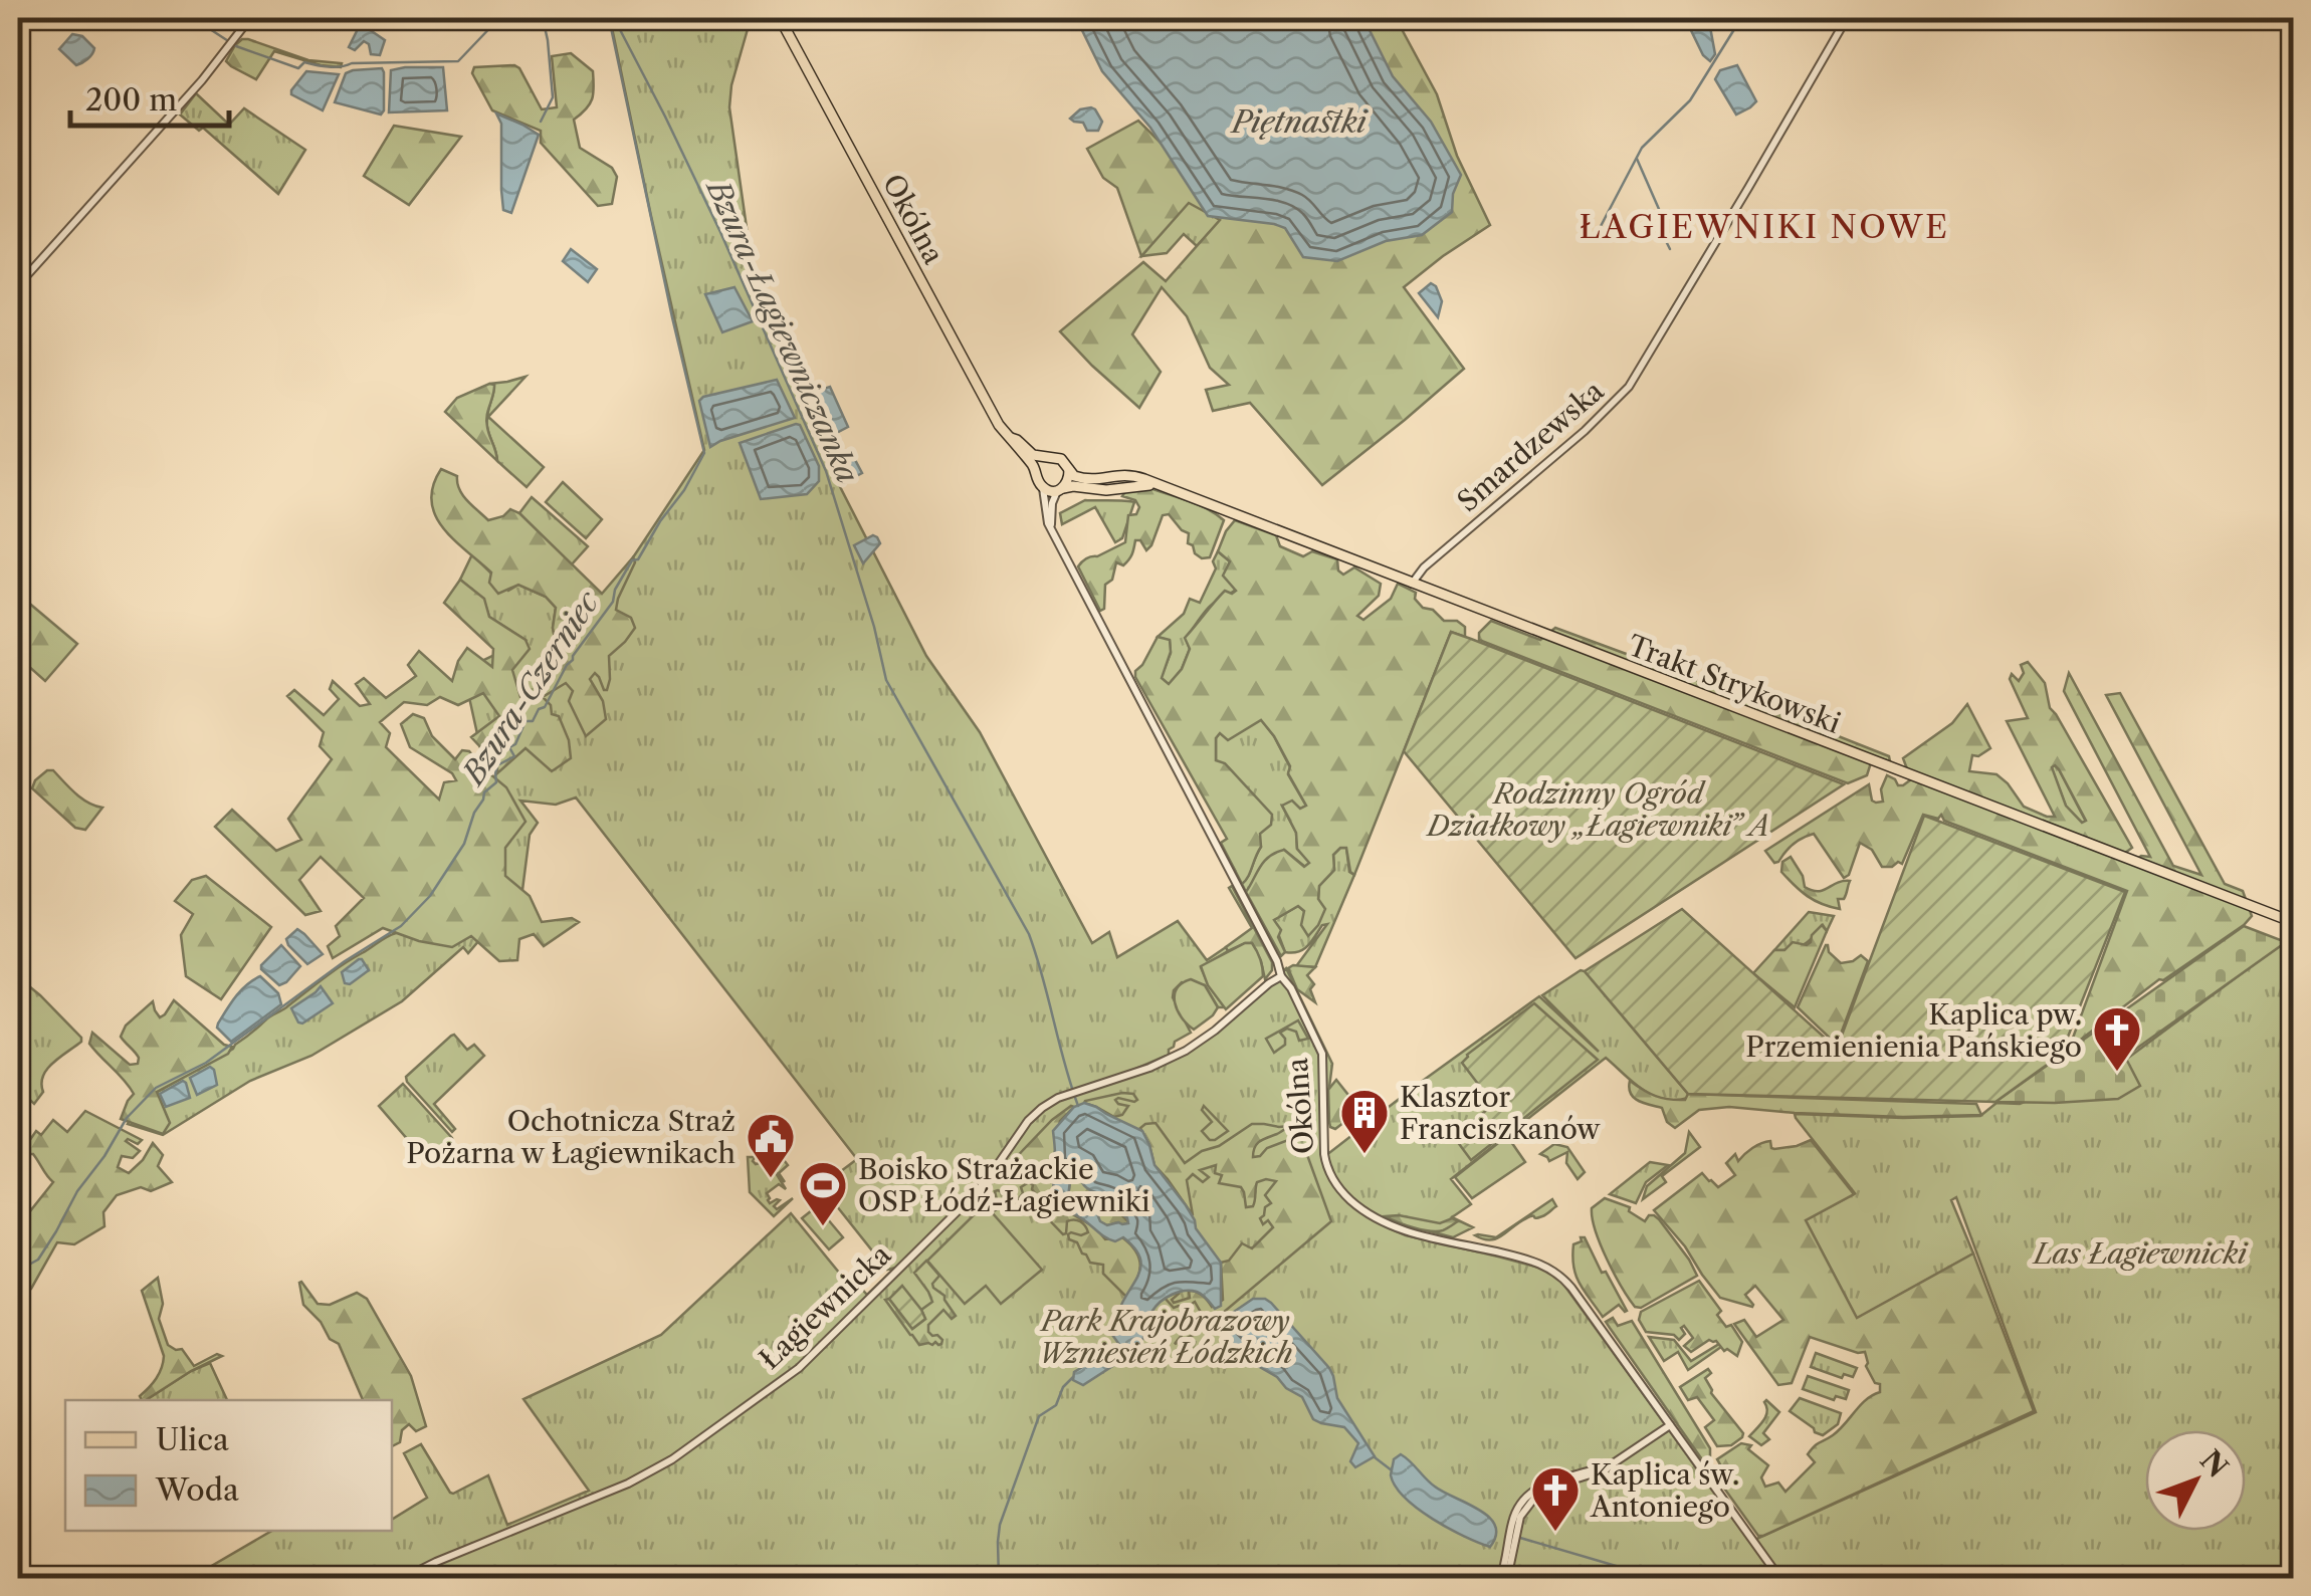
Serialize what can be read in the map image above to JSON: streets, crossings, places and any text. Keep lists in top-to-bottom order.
{
  "streets": {
    "main road": ["Okólna", "Trakt Strykowski"],
    "street": ["Smardzewska", "Łagiewnicka"]
  },
  "crossings": [
    ["Okólna", "Trakt Strykowski"],
    ["Okólna", "Łagiewnicka"],
    ["Smardzewska", "Trakt Strykowski"]
  ],
  "districts": ["ŁAGIEWNIKI NOWE"],
  "water": ["Piętnastki", "Bzura-Łagiewniczanka", "Bzura-Czerniec"],
  "parks": ["Rodzinny Ogród Działkowy „Łagiewniki” A", "Las Łagiewnicki", "Park Krajobrazowy Wzniesień Łódzkich"],
  "places": {
    "church": ["Kaplica pw. Przemienienia Pańskiego", "Kaplica św. Antoniego"],
    "building": ["Klasztor Franciszkanów"],
    "public building": ["Ochotnicza Straż Pożarna w Łagiewnikach"],
    "sports": ["Boisko Strażackie OSP Łódź-Łagiewniki"]
  },
  "legend": ["Ulica", "Woda"],
  "scale_bar": "200 m",
  "north": "top right"
}
